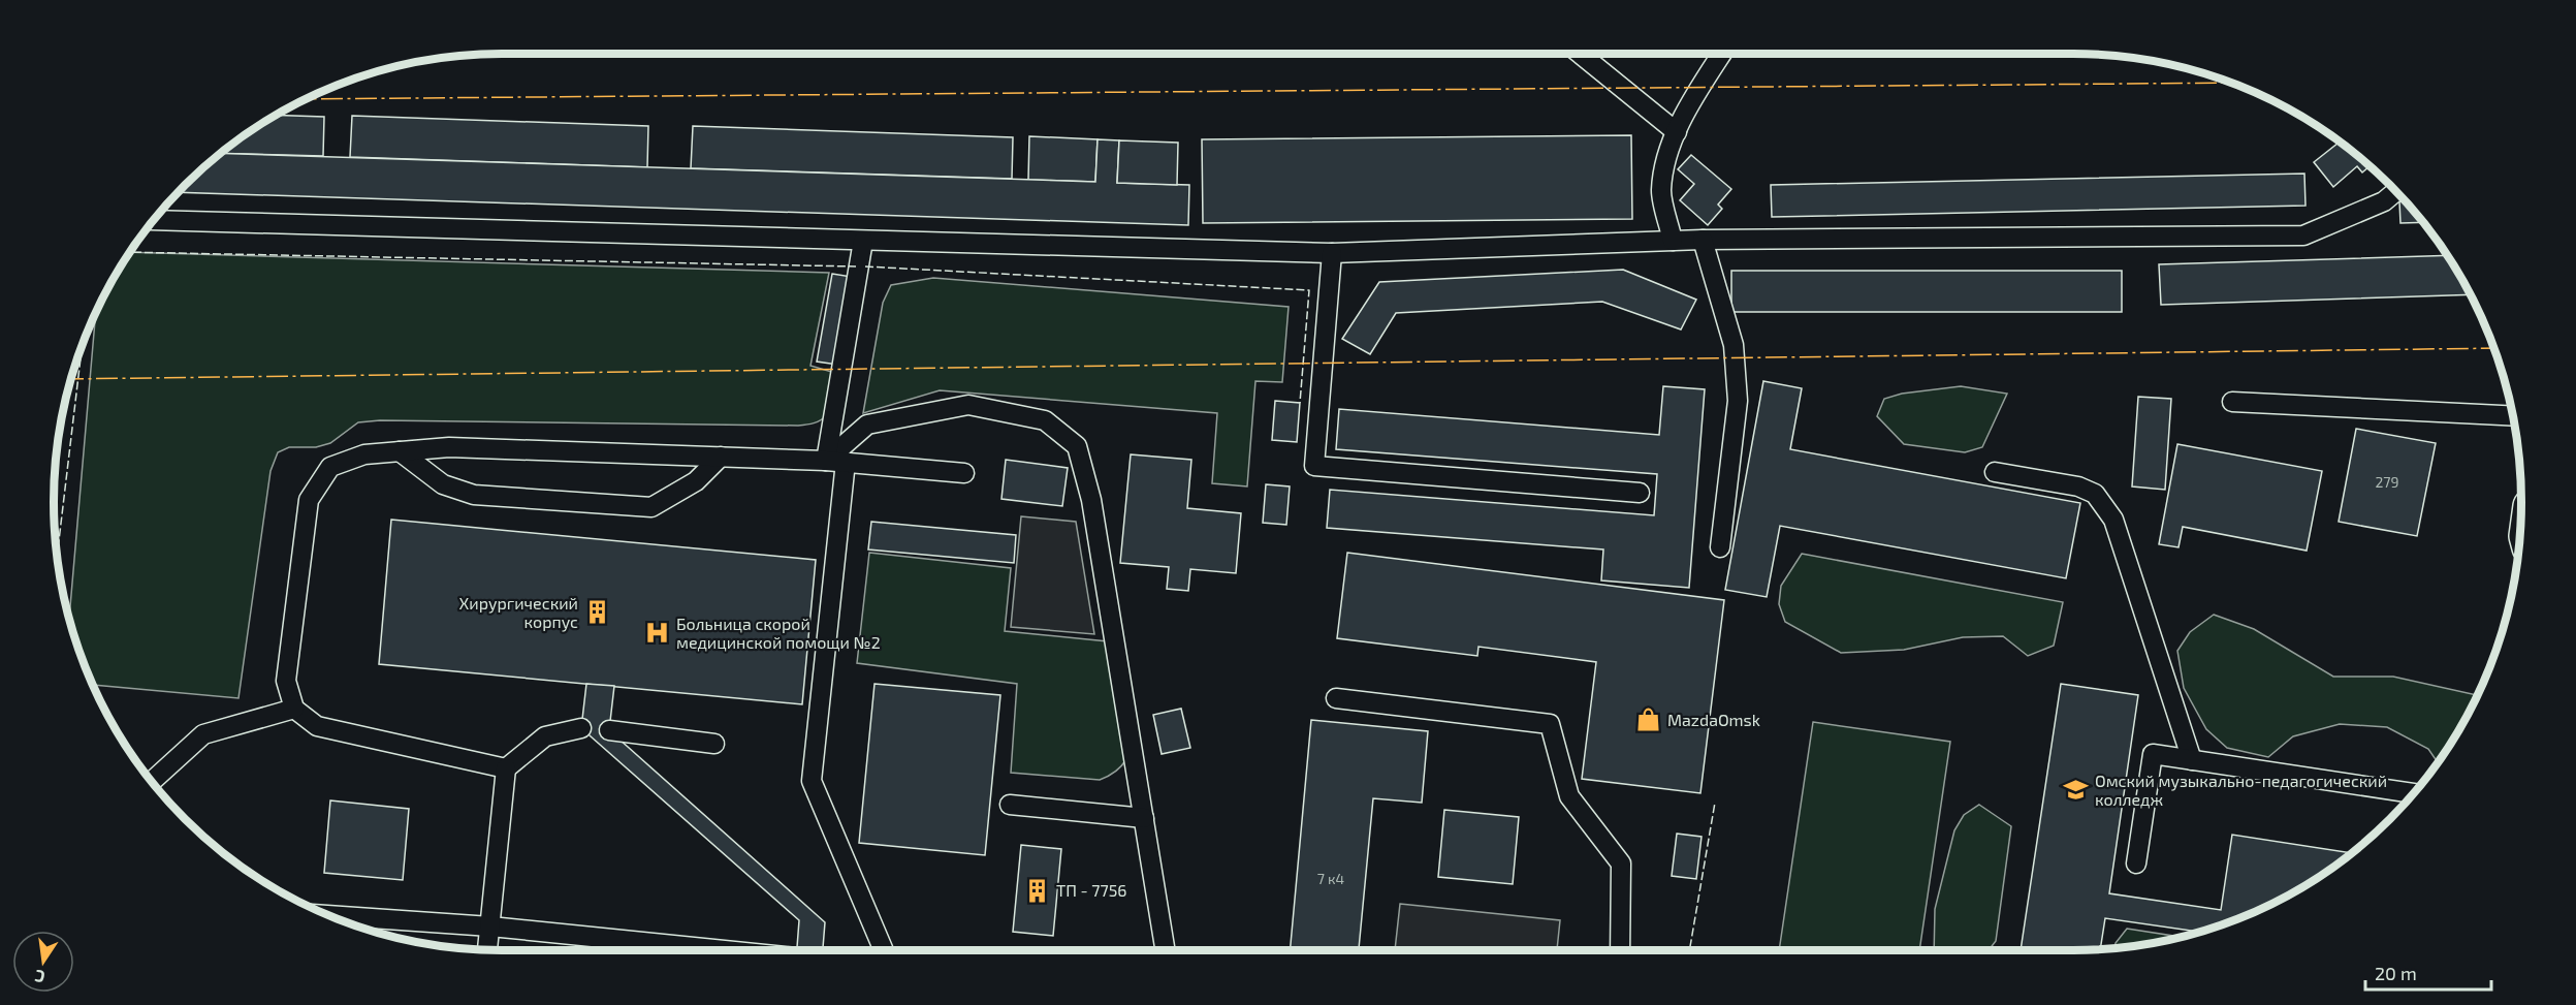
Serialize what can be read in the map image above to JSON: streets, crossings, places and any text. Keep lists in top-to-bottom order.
{
  "places": {
    "building": ["Хирургический корпус", "ТП - 7756"],
    "hospital": ["Больница скорой медицинской помощи №2"],
    "shop": ["MazdaOmsk"],
    "school or university": ["Омский музыкально-педагогический колледж"]
  },
  "house_numbers": ["279", "7 к4"],
  "scale_bar": "20 m",
  "north": "bottom"
}
